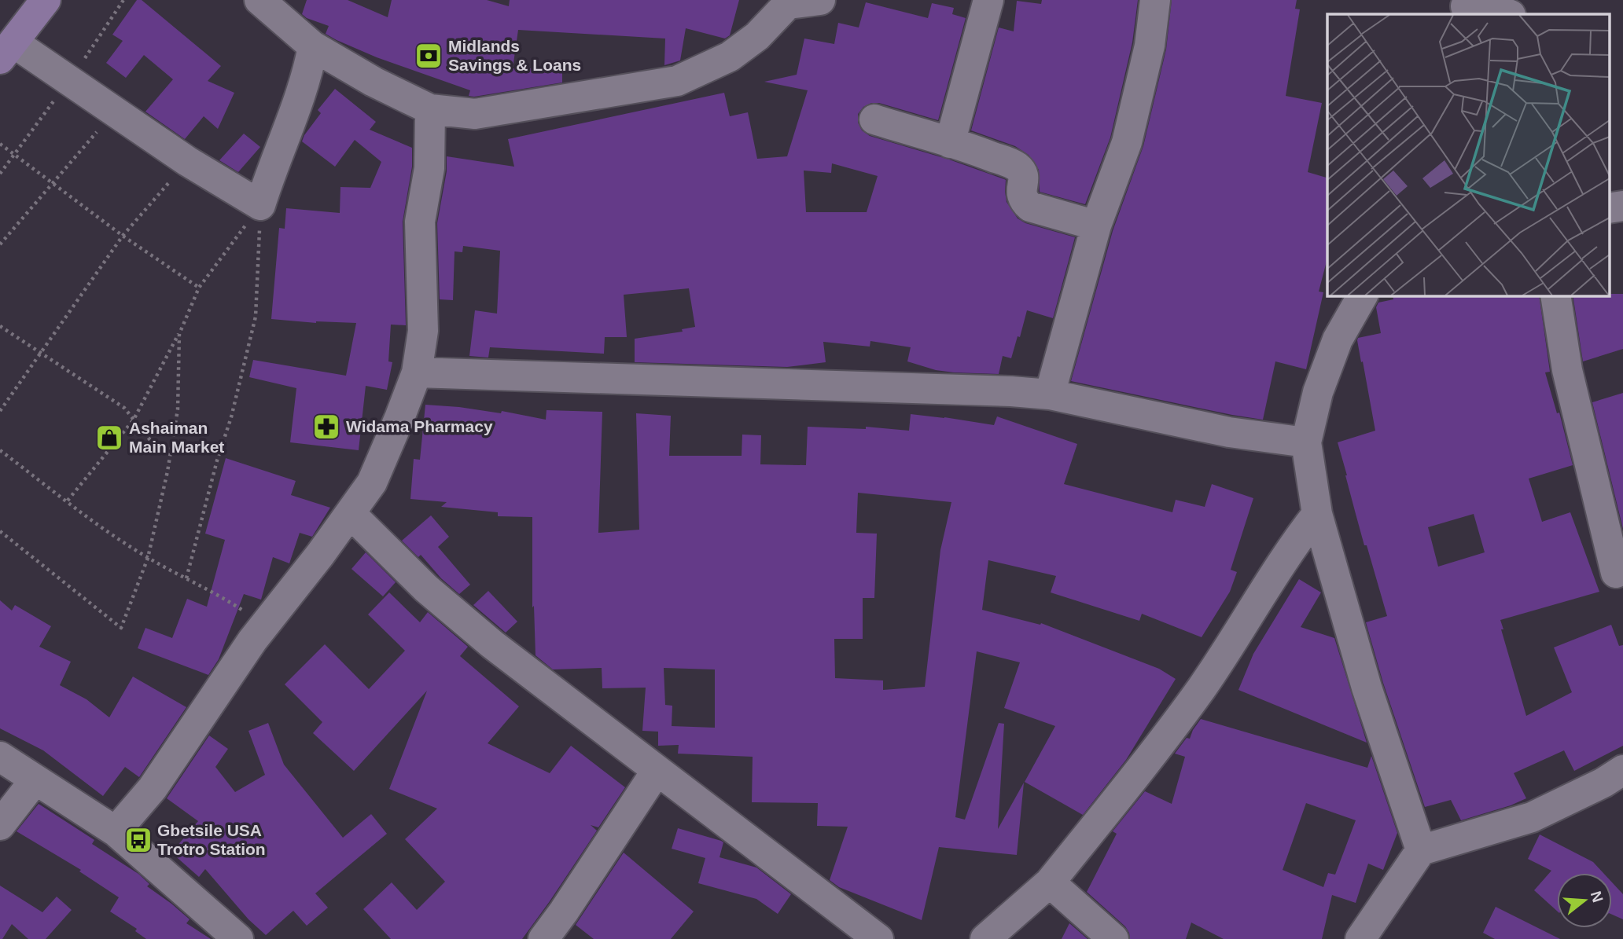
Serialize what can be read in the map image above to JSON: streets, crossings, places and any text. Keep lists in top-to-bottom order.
{
  "places": {
    "bank": ["Midlands Savings & Loans"],
    "pharmacy": ["Widama Pharmacy"],
    "shop": ["Ashaiman Main Market"],
    "bus stop": ["Gbetsile USA Trotro Station"]
  },
  "north": "right"
}
